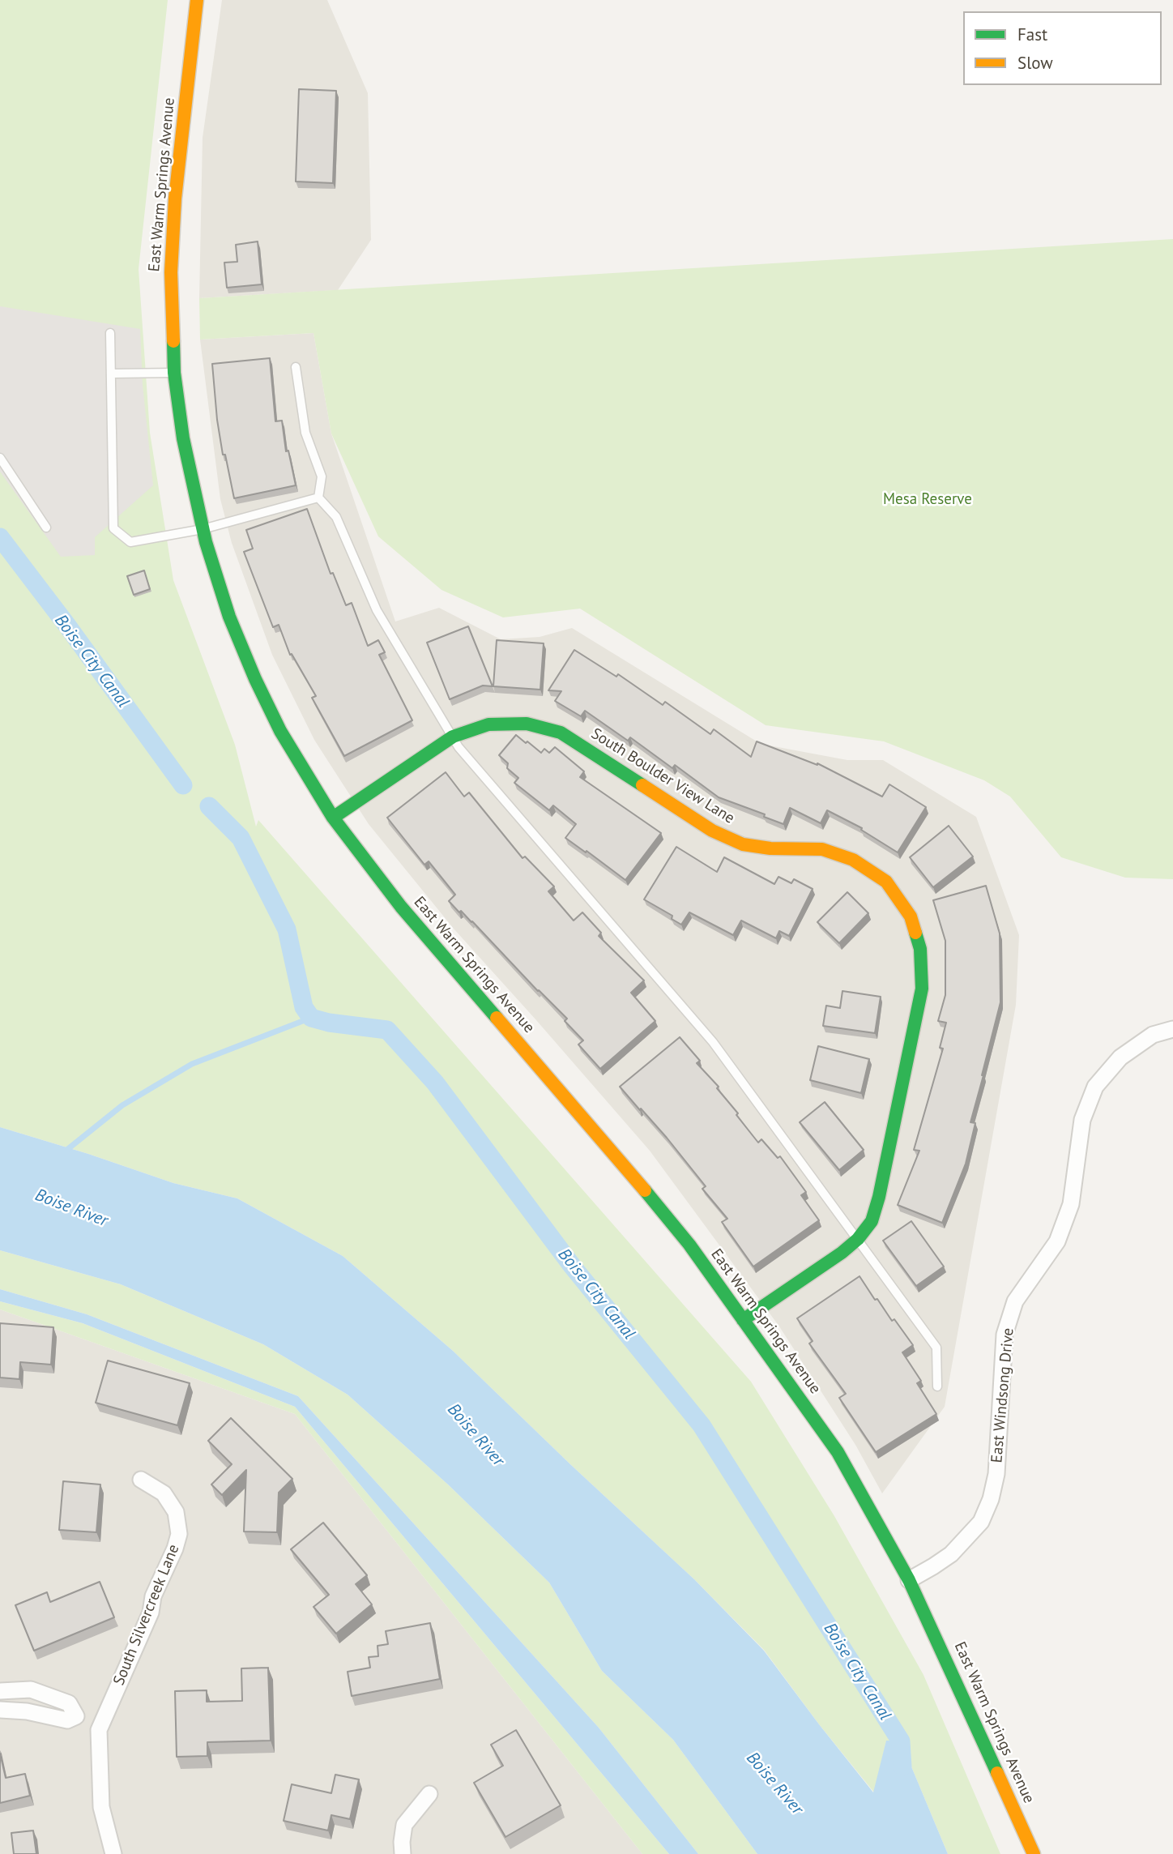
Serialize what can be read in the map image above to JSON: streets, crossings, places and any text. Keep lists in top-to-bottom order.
{
  "streets": {
    "street": [
      "East Warm Springs Avenue",
      "South Boulder View Lane",
      "East Windsong Drive",
      "South Silvercreek Lane"
    ]
  },
  "crossings": [
    ["East Warm Springs Avenue", "South Boulder View Lane"],
    ["East Warm Springs Avenue", "East Windsong Drive"]
  ],
  "water": ["Boise City Canal", "Boise River"],
  "parks": ["Mesa Reserve"],
  "legend": ["Fast", "Slow"]
}
